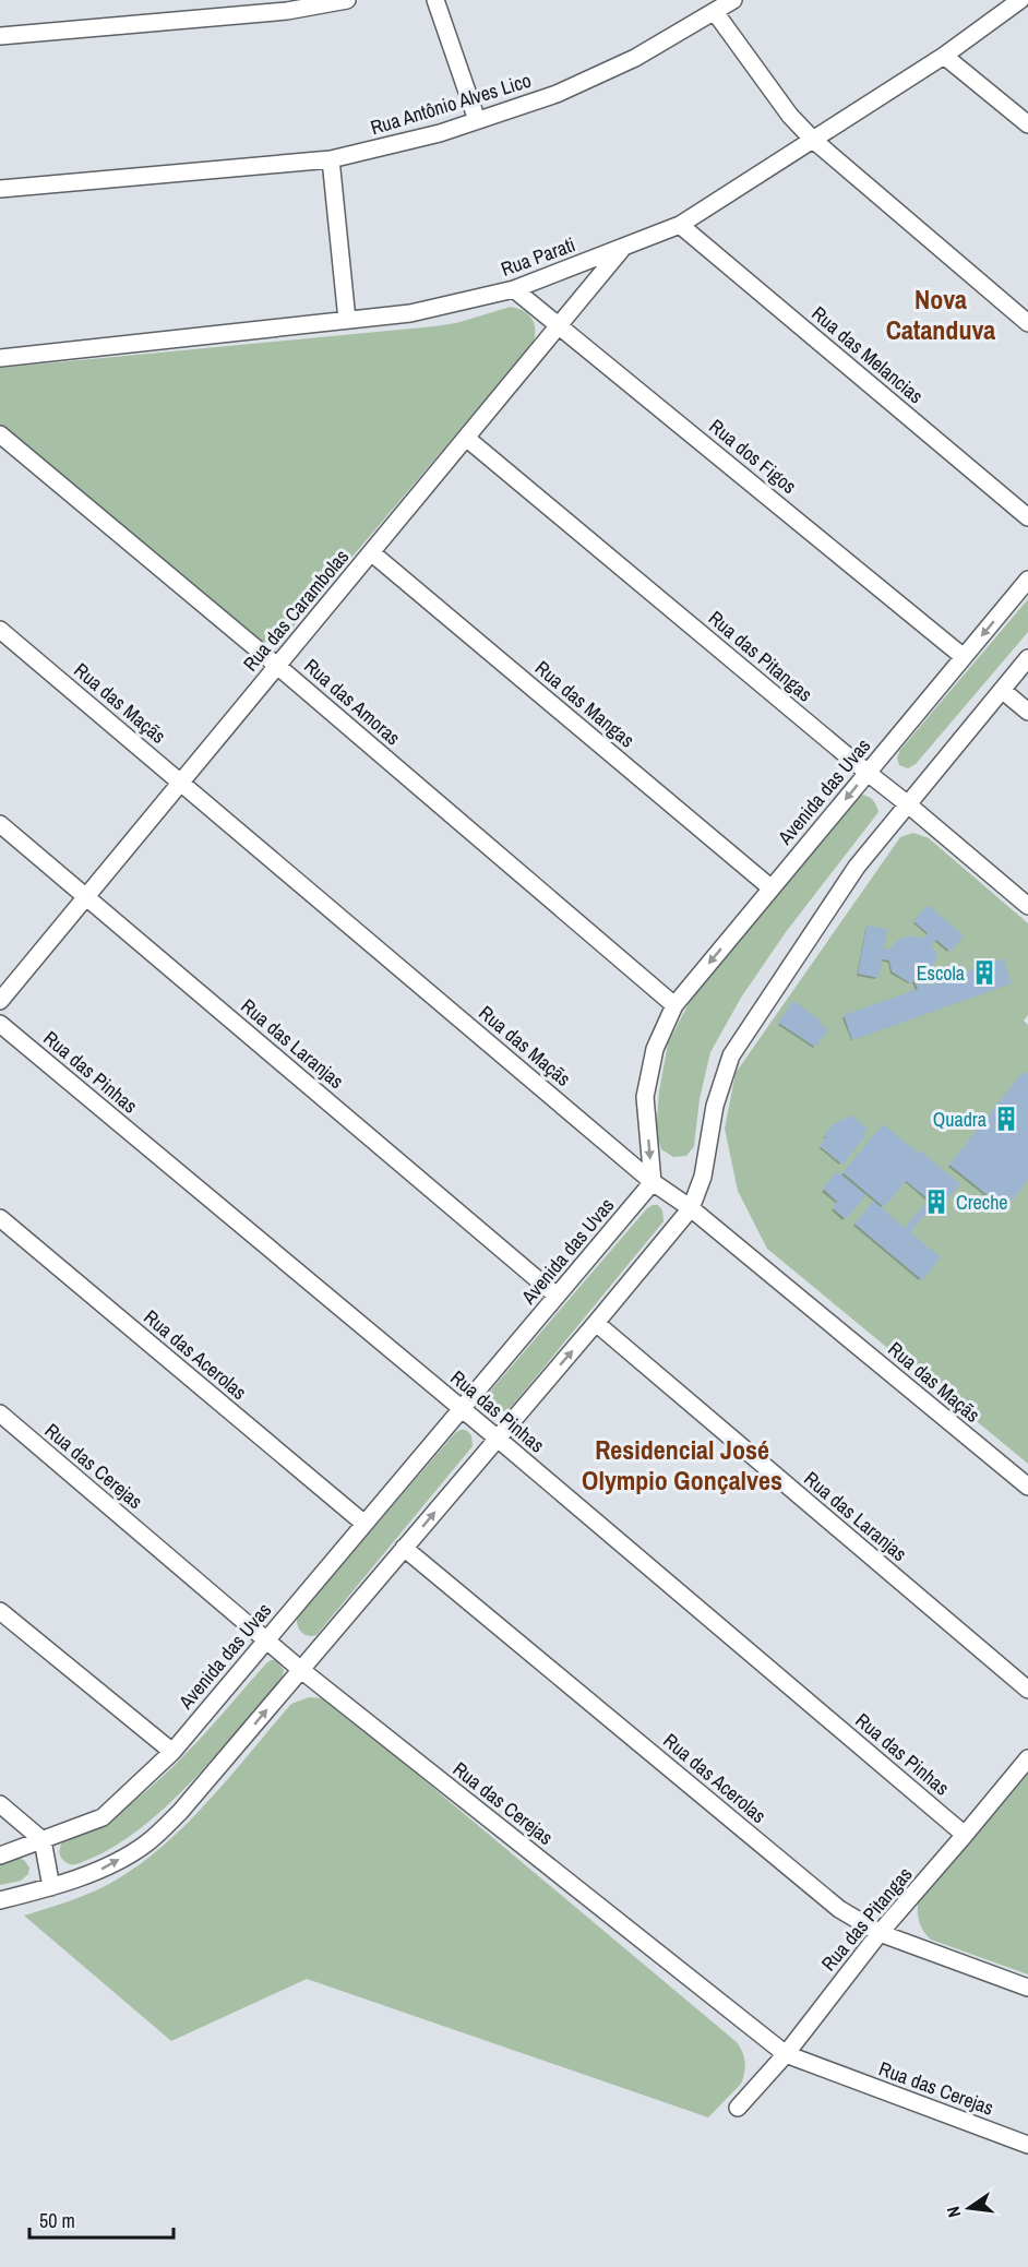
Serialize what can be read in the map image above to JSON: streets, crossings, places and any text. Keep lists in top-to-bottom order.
{
  "streets": {
    "street": [
      "Rua Antônio Alves Lico",
      "Rua Parati",
      "Rua das Melancias",
      "Rua dos Figos",
      "Rua das Carambolas",
      "Rua das Pitangas",
      "Rua das Amoras",
      "Rua das Maçãs",
      "Rua das Mangas",
      "Avenida das Uvas",
      "Rua das Laranjas",
      "Rua das Pinhas",
      "Rua das Acerolas",
      "Rua das Cerejas"
    ]
  },
  "crossings": [
    ["Rua Parati", "Rua das Melancias"],
    ["Rua Parati", "Rua dos Figos"],
    ["Rua Parati", "Rua das Carambolas"],
    ["Rua dos Figos", "Rua das Carambolas"],
    ["Rua dos Figos", "Avenida das Uvas"],
    ["Rua das Carambolas", "Rua das Pitangas"],
    ["Rua das Carambolas", "Rua das Amoras"],
    ["Rua das Carambolas", "Rua das Maçãs"],
    ["Rua das Carambolas", "Rua das Mangas"],
    ["Rua das Carambolas", "Rua das Laranjas"],
    ["Rua das Pitangas", "Avenida das Uvas"],
    ["Rua das Pitangas", "Rua das Pinhas"],
    ["Rua das Pitangas", "Rua das Acerolas"],
    ["Rua das Pitangas", "Rua das Cerejas"],
    ["Rua das Amoras", "Avenida das Uvas"],
    ["Rua das Maçãs", "Avenida das Uvas"],
    ["Rua das Mangas", "Avenida das Uvas"],
    ["Avenida das Uvas", "Rua das Laranjas"],
    ["Avenida das Uvas", "Rua das Pinhas"],
    ["Avenida das Uvas", "Rua das Acerolas"],
    ["Avenida das Uvas", "Rua das Cerejas"]
  ],
  "districts": ["Nova Catanduva", "Residencial José Olympio Gonçalves"],
  "places": {
    "building": ["Escola", "Quadra", "Creche"]
  },
  "scale_bar": "50 m",
  "north": "left"
}
